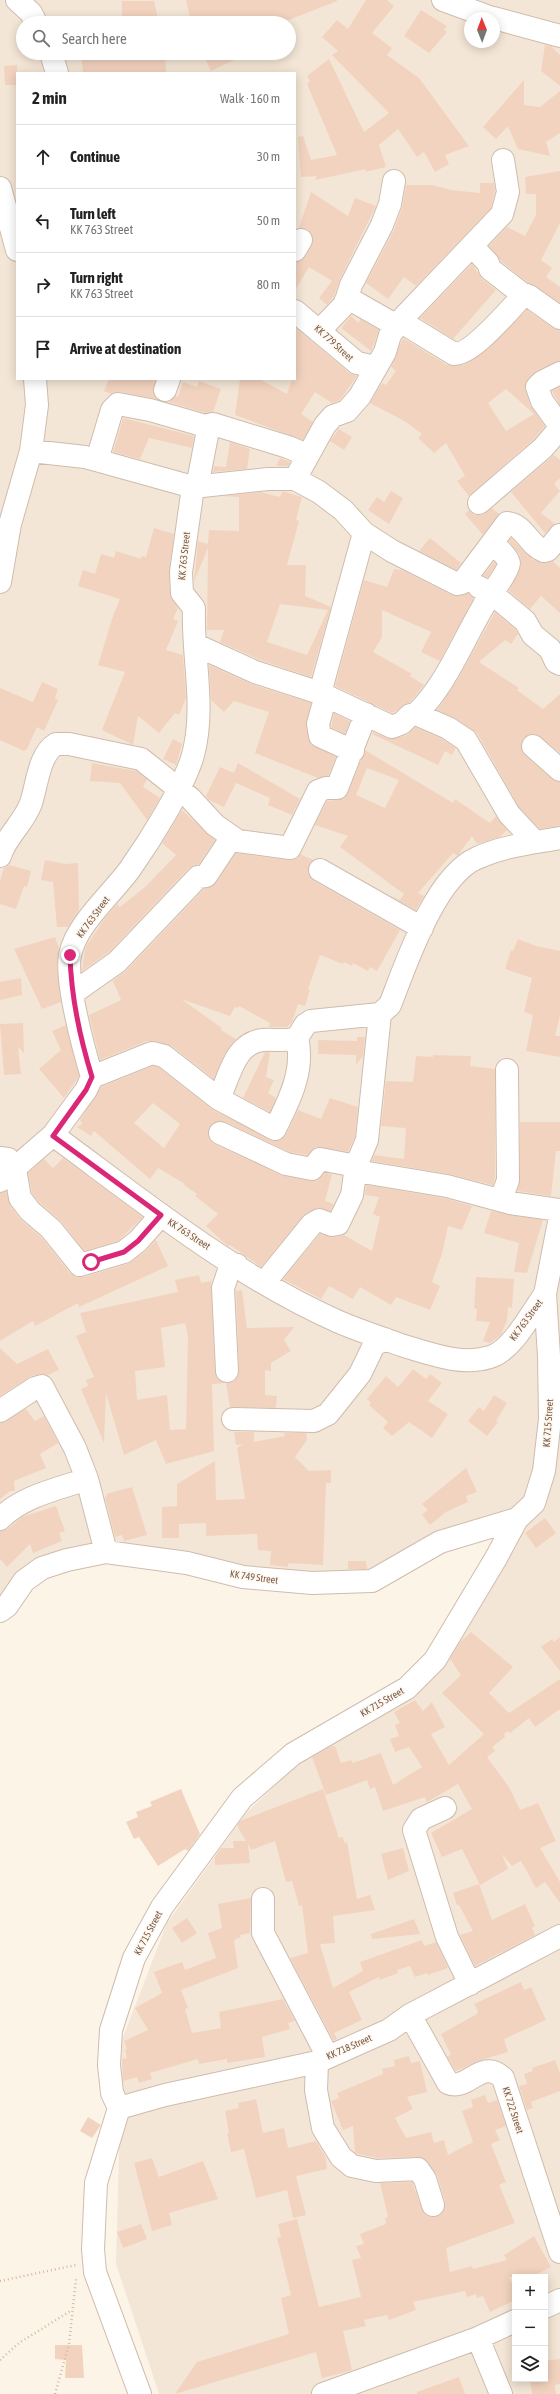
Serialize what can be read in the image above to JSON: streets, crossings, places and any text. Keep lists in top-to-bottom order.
{
  "streets": {
    "street": [
      "KK 779 Street",
      "KK 763 Street",
      "KK 715 Street",
      "KK 749 Street",
      "KK 718 Street",
      "KK 722 Street"
    ]
  },
  "crossings": [
    ["KK 763 Street", "KK 715 Street"],
    ["KK 715 Street", "KK 749 Street"],
    ["KK 715 Street", "KK 718 Street"],
    ["KK 718 Street", "KK 722 Street"]
  ],
  "north": "top",
  "page": {
    "search": "Search here",
    "heading": ["2 min", "Walk · 160 m"],
    "list": [
      ["Continue", "30 m"],
      ["Turn left", "KK 763 Street", "50 m"],
      ["Turn right", "KK 763 Street", "80 m"],
      "Arrive at destination"
    ],
    "map_buttons": ["+", "−"]
  }
}
